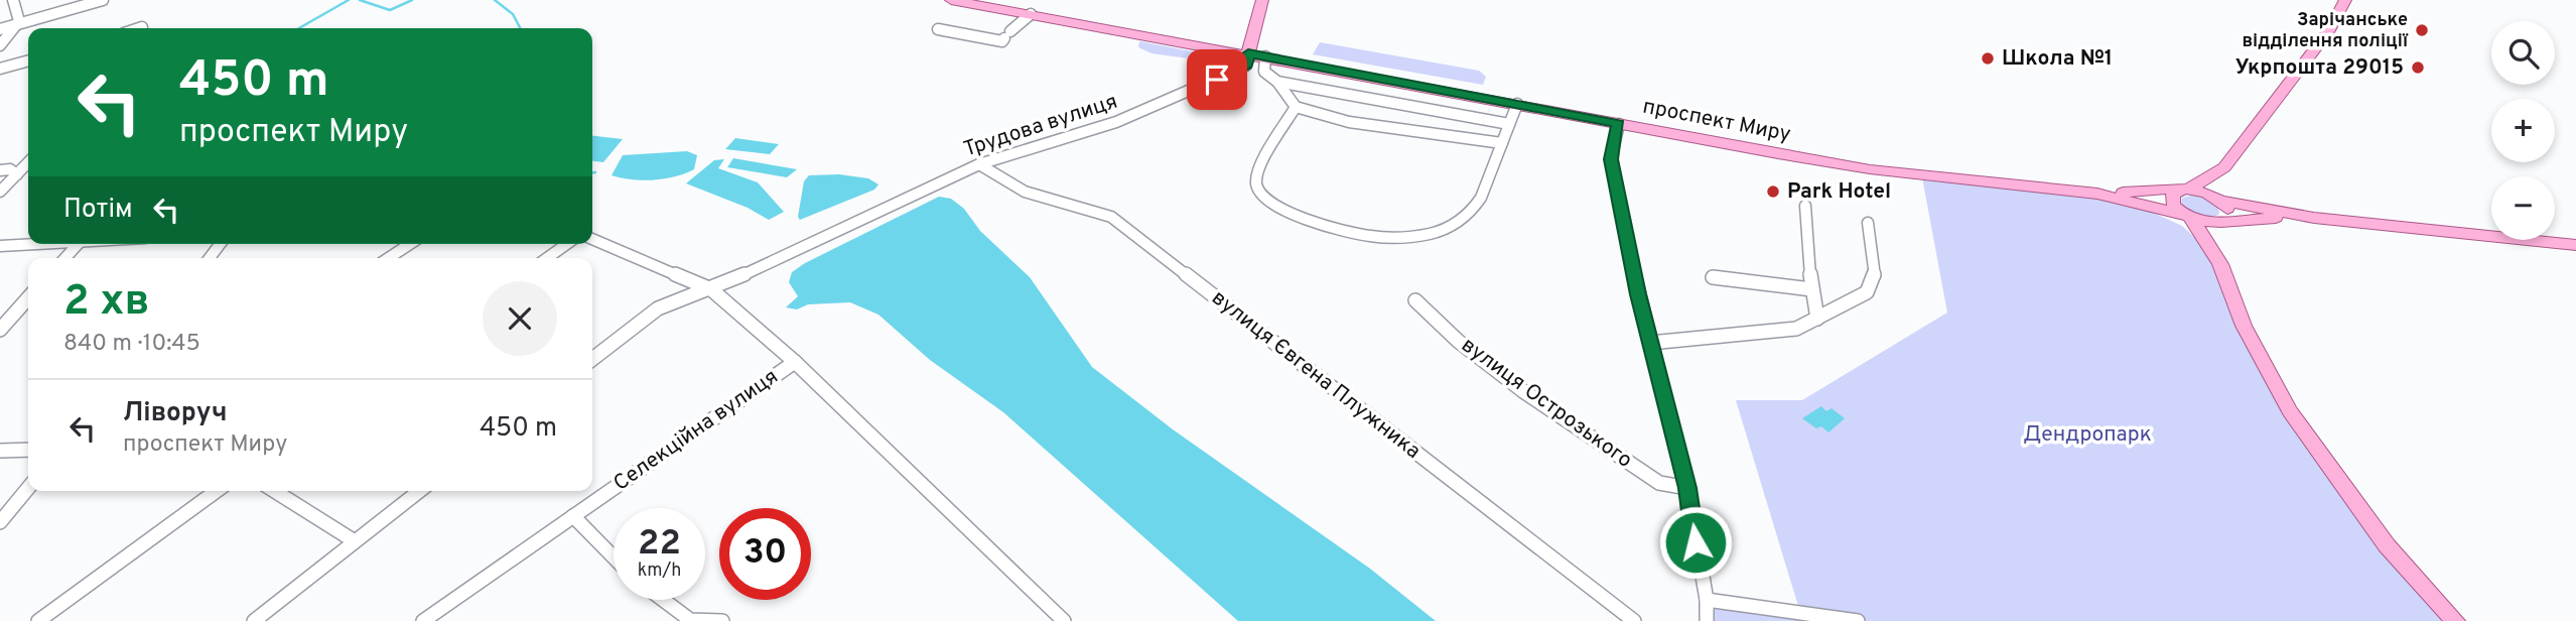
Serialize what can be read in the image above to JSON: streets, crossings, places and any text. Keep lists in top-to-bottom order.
{
  "streets": {
    "main road": ["проспект Миру"],
    "street": [
      "Трудова вулиця",
      "вулиця Євгена Плужника",
      "вулиця Острозького",
      "Селекційна вулиця"
    ]
  },
  "crossings": [
    ["проспект Миру", "Трудова вулиця"],
    ["Трудова вулиця", "вулиця Євгена Плужника"],
    ["Трудова вулиця", "Селекційна вулиця"]
  ],
  "parks": ["Дендропарк"],
  "places": [
    "Зарічанське відділення поліції",
    "Школа №1",
    "Укрпошта 29015",
    "Park Hotel"
  ],
  "page": {
    "map_buttons": ["+", "−"],
    "turn": ["450 m", "проспект Миру"],
    "then": "Потім",
    "heading": ["2 хв", "840 m · 10:45"],
    "list": [
      {
        "name": "Ліворуч",
        "note": "проспект Миру",
        "value": "450 m"
      }
    ],
    "speed": "22 km/h",
    "limit": "30"
  }
}
